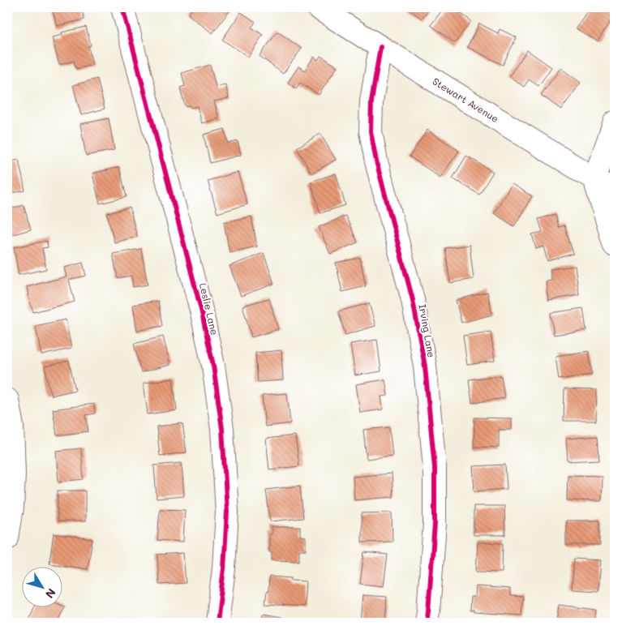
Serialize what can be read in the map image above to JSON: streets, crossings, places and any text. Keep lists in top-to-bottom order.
{
  "streets": {
    "street": ["Stewart Avenue", "Leslie Lane", "Irving Lane"]
  },
  "crossings": [
    ["Stewart Avenue", "Irving Lane"]
  ],
  "north": "bottom right"
}
